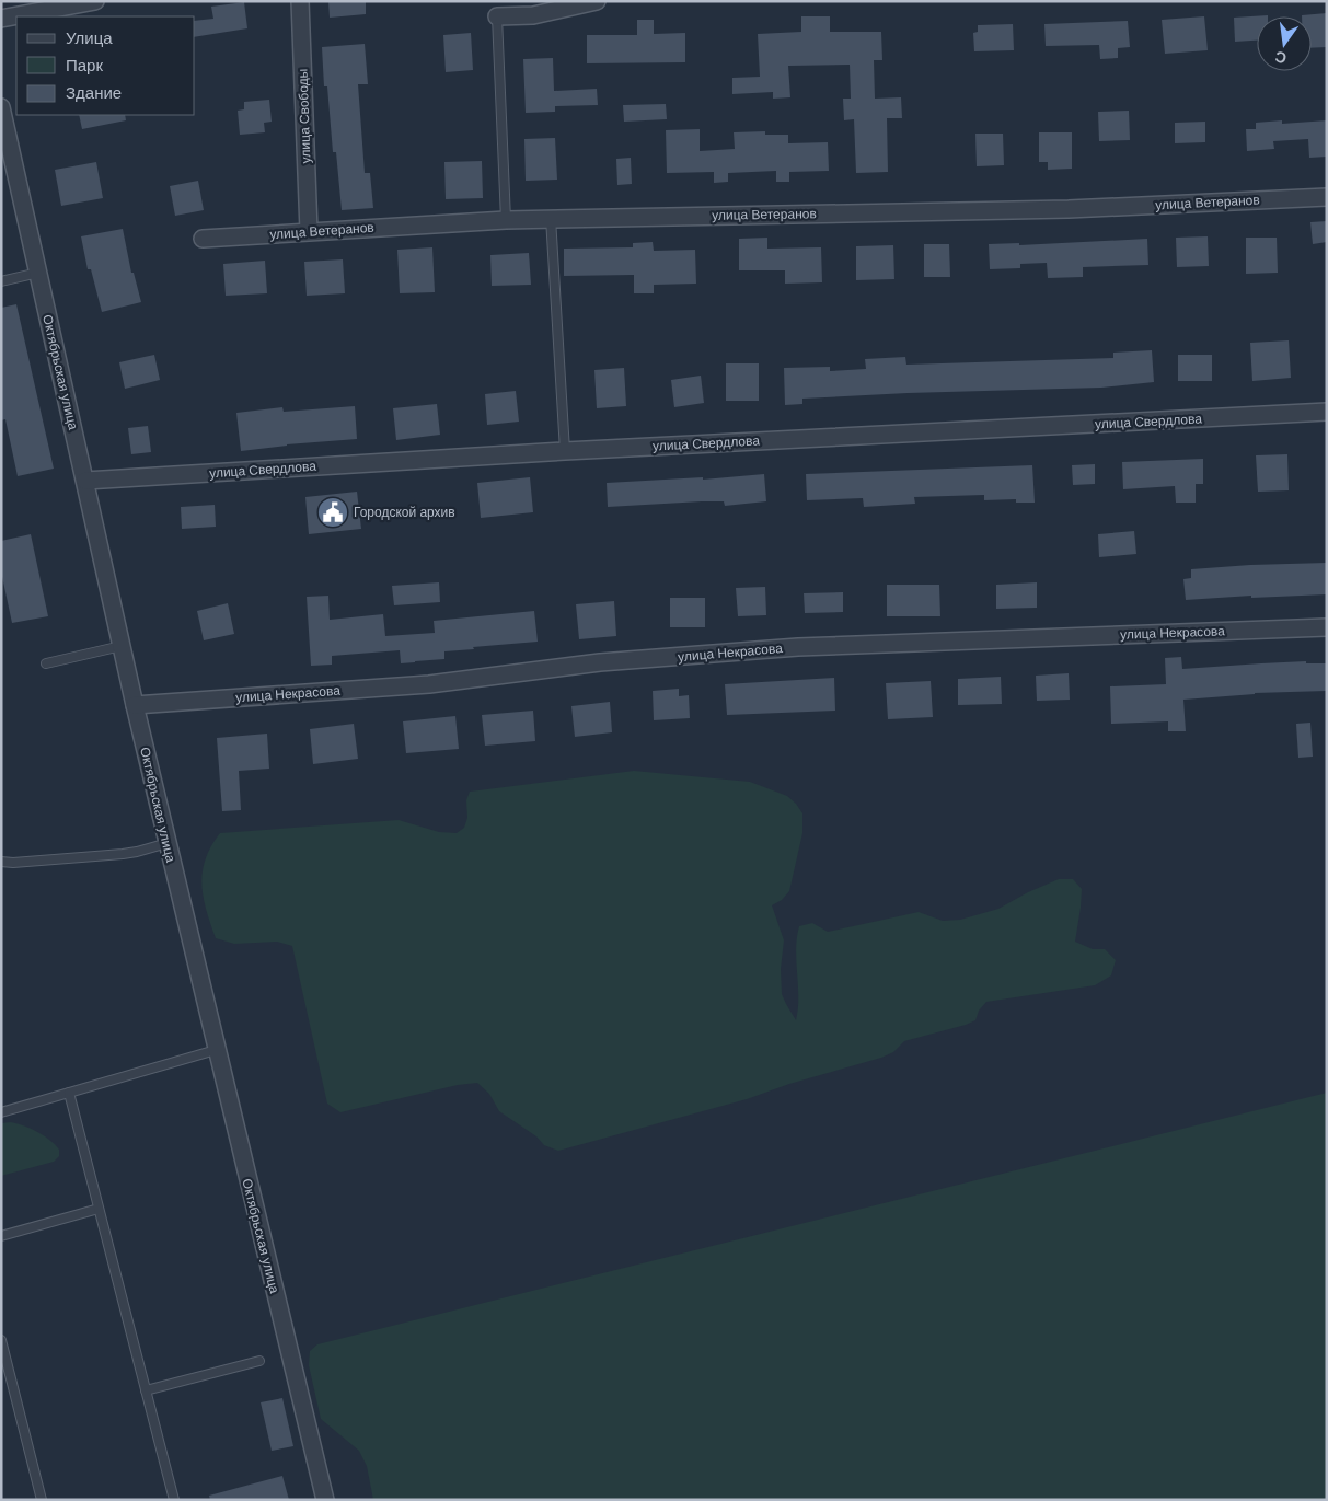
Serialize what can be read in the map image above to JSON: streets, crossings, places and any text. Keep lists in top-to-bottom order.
{
  "streets": {
    "street": [
      "улица Свободы",
      "улица Ветеранов",
      "Октябрьская улица",
      "улица Свердлова",
      "улица Некрасова"
    ]
  },
  "crossings": [
    ["улица Свободы", "улица Ветеранов"],
    ["Октябрьская улица", "улица Свердлова"],
    ["Октябрьская улица", "улица Некрасова"]
  ],
  "places": {
    "public building": ["Городской архив"]
  },
  "legend": ["Улица", "Парк", "Здание"],
  "north": "bottom"
}
